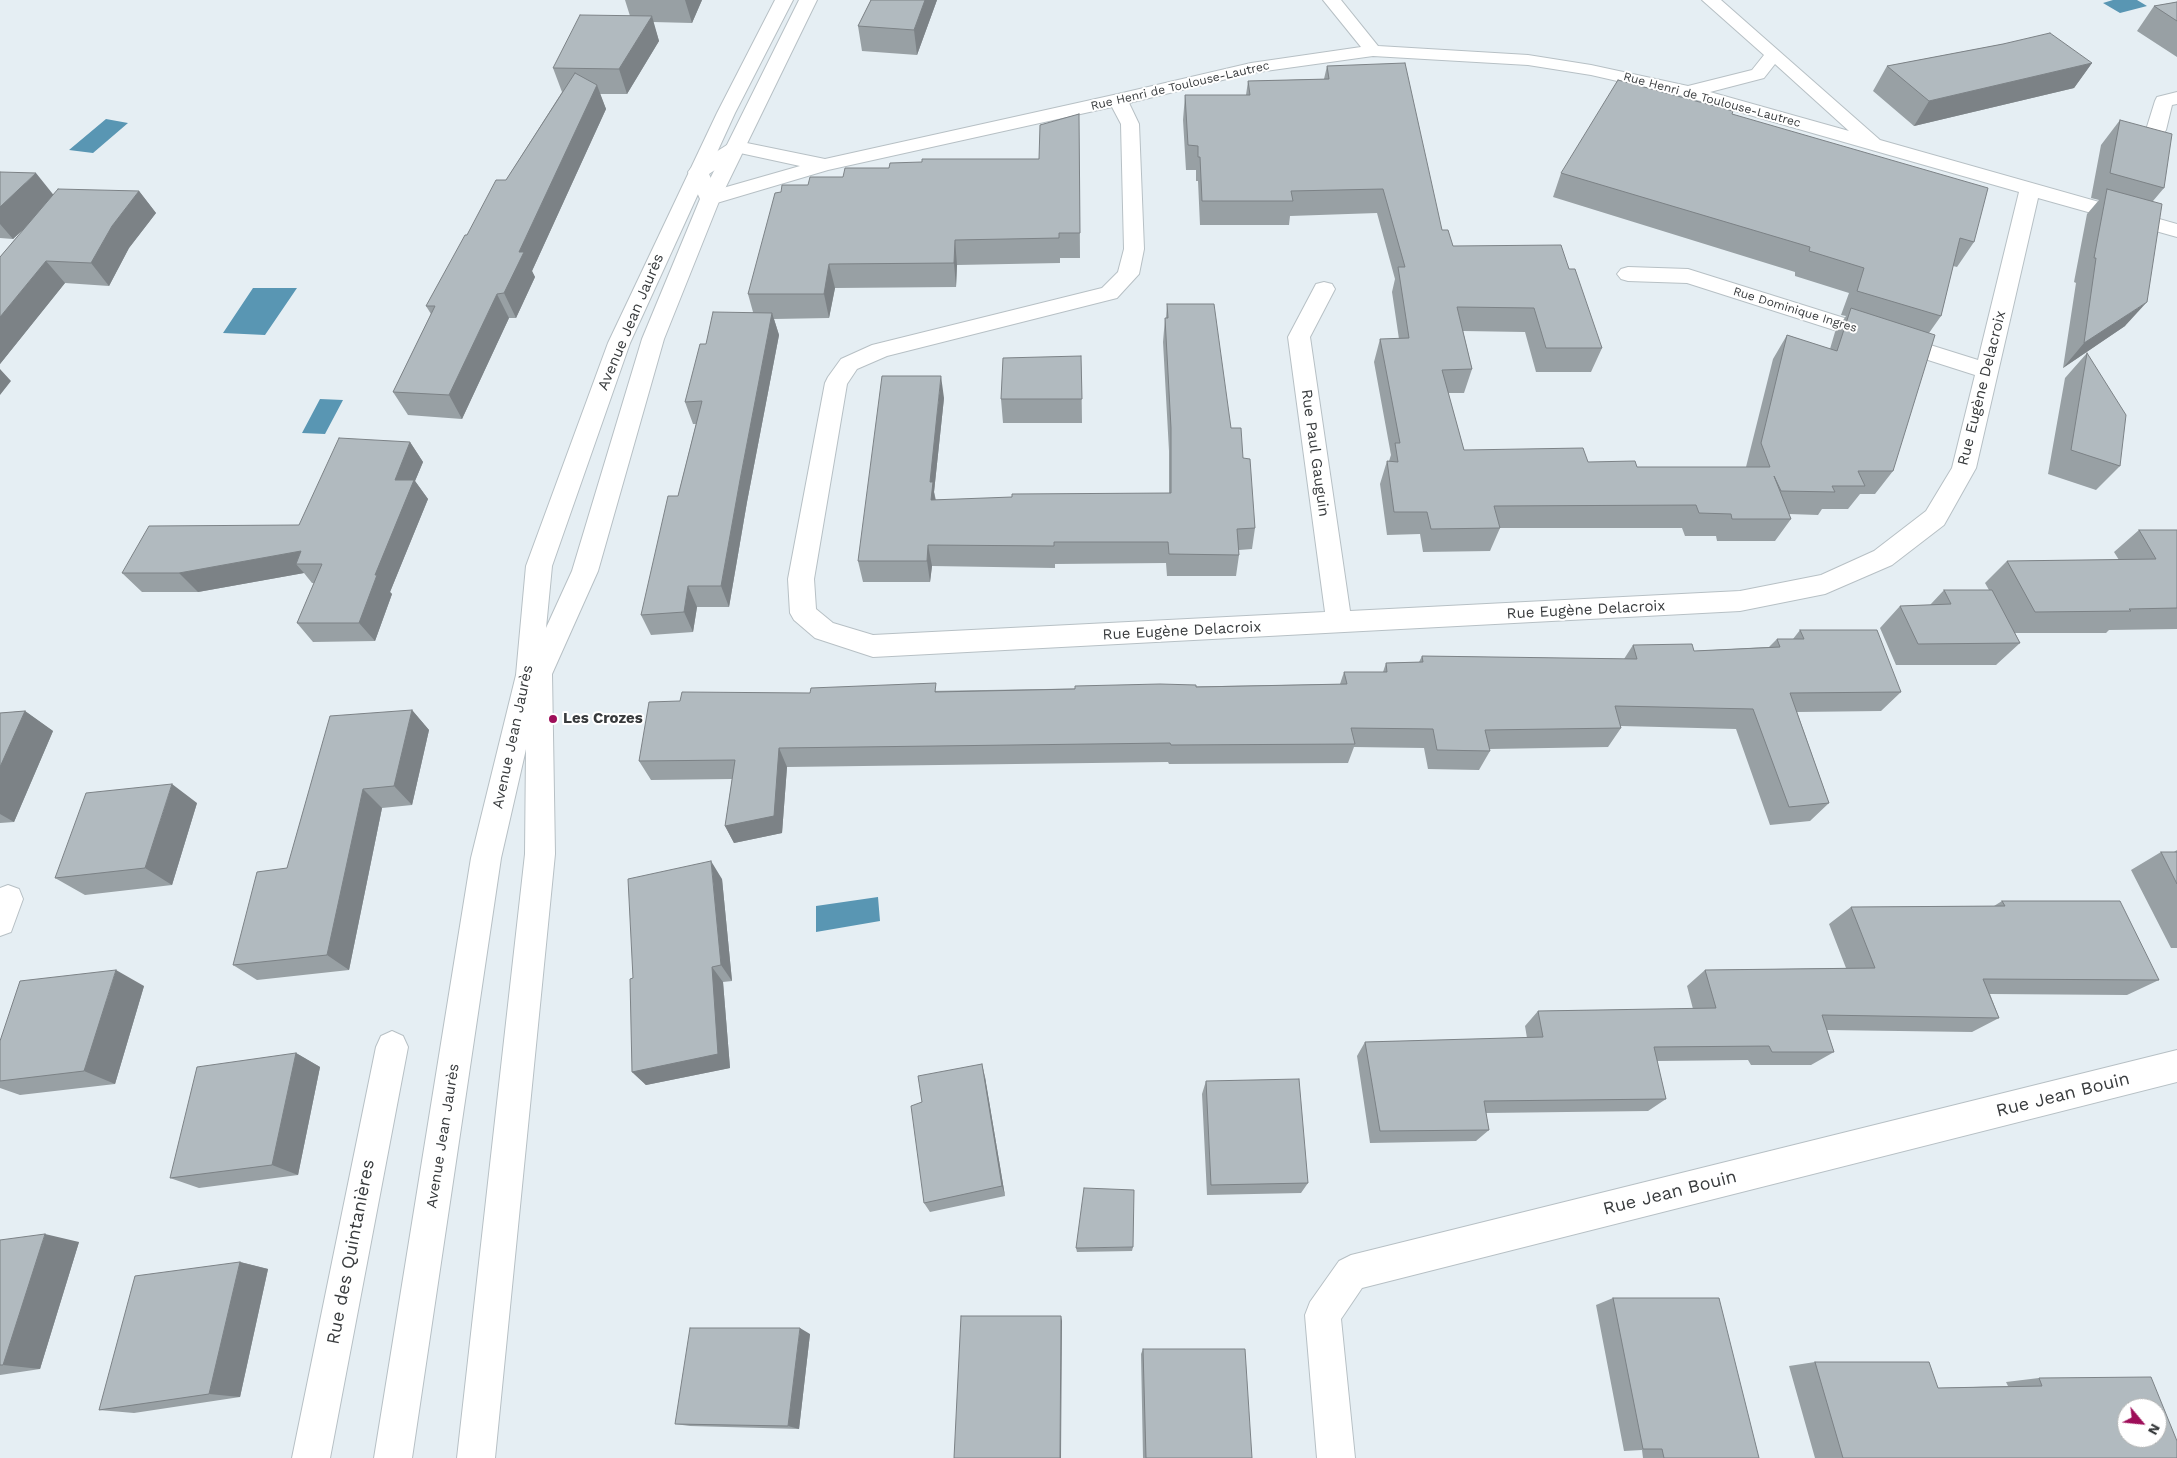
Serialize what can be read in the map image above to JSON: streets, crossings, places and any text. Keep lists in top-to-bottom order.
{
  "streets": {
    "street": [
      "Rue Henri de Toulouse-Lautrec",
      "Rue Dominique Ingres",
      "Avenue Jean Jaurès",
      "Rue Eugène Delacroix",
      "Rue Paul Gauguin",
      "Rue Jean Bouin",
      "Rue des Quintanières"
    ]
  },
  "crossings": [
    ["Rue Henri de Toulouse-Lautrec", "Avenue Jean Jaurès"],
    ["Rue Henri de Toulouse-Lautrec", "Rue Eugène Delacroix"],
    ["Rue Dominique Ingres", "Rue Eugène Delacroix"],
    ["Rue Eugène Delacroix", "Rue Paul Gauguin"]
  ],
  "places": ["Les Crozes"],
  "north": "bottom right"
}
